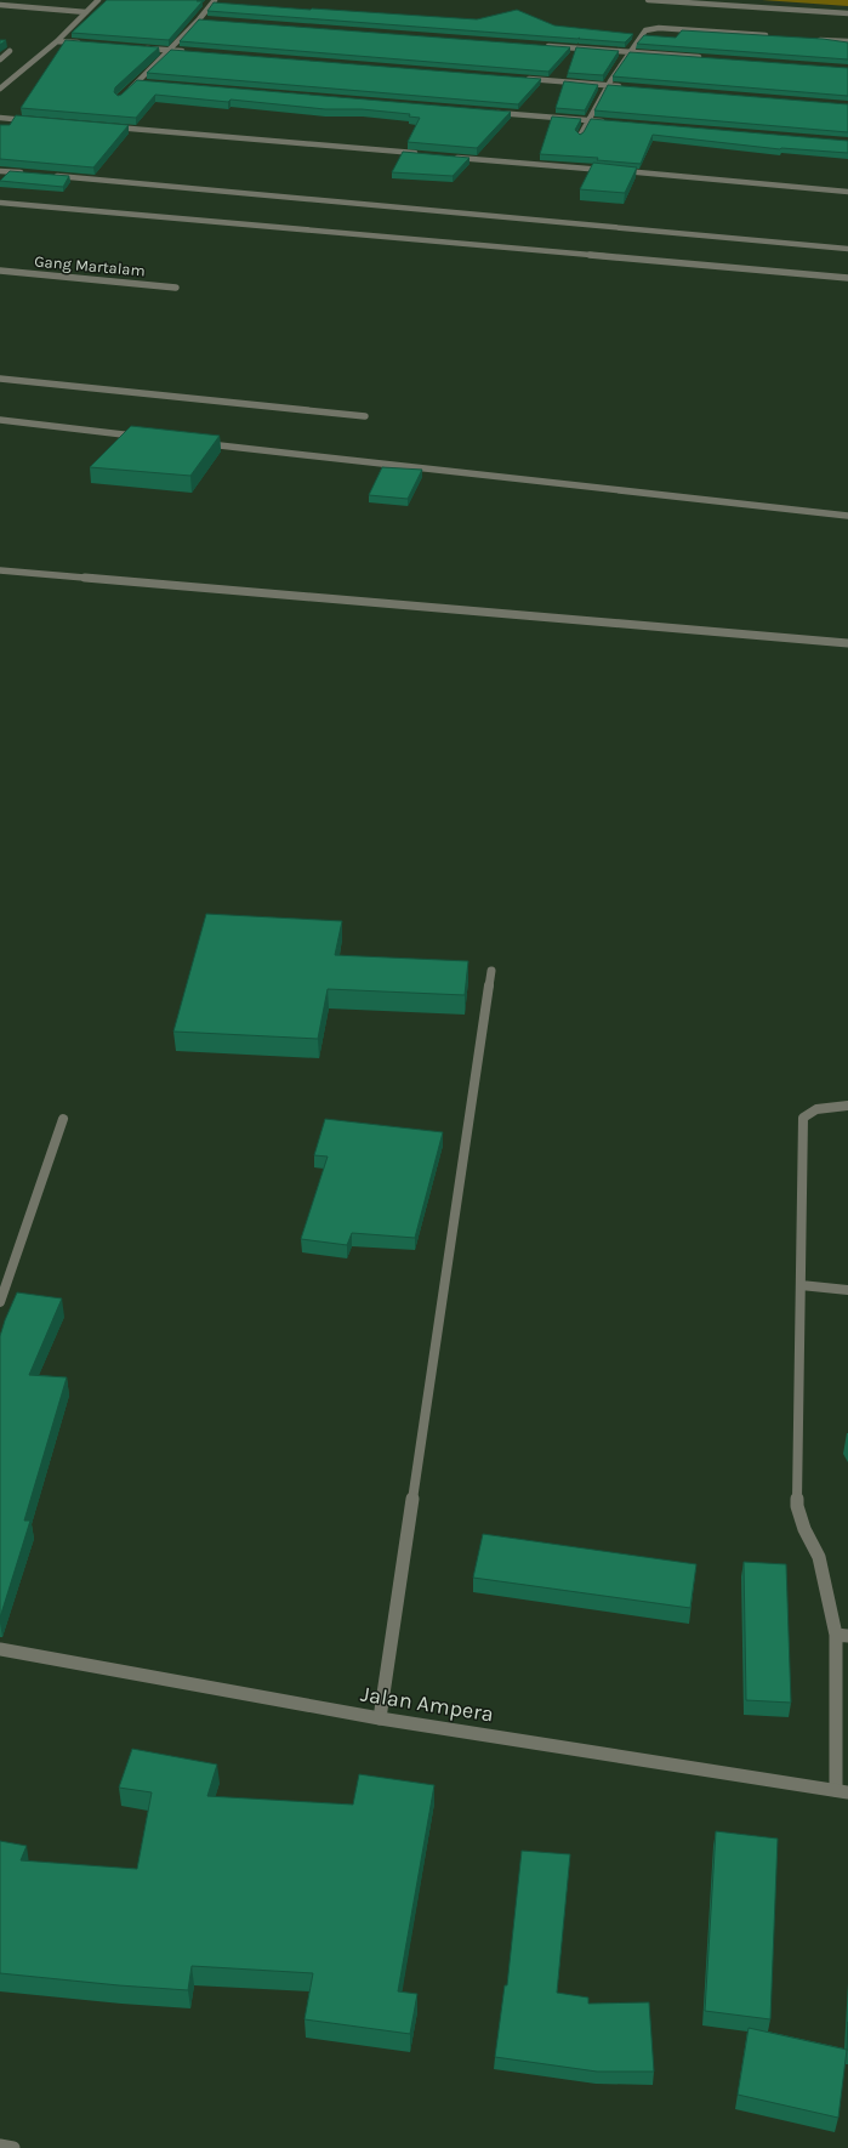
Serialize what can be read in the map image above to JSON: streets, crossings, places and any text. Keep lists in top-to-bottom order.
{
  "streets": {
    "street": ["Gang Martalam", "Jalan Ampera"]
  }
}
